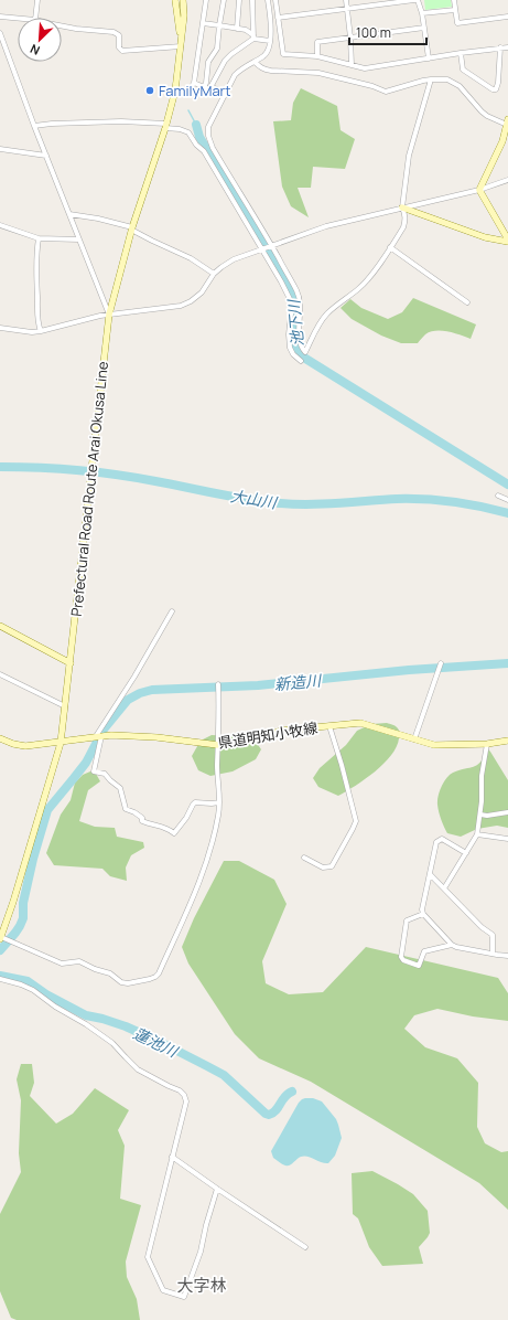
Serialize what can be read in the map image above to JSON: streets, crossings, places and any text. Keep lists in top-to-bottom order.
{
  "streets": {
    "main road": ["Prefectural Road Route Arai Okusa Line", "県道明知小牧線"]
  },
  "crossings": [
    ["Prefectural Road Route Arai Okusa Line", "県道明知小牧線"]
  ],
  "districts": ["大字林"],
  "water": [
    "池下川",
    "大山川",
    "新造川",
    "蓮池川"
  ],
  "places": ["FamilyMart"],
  "scale_bar": "100 m",
  "north": "bottom left"
}
